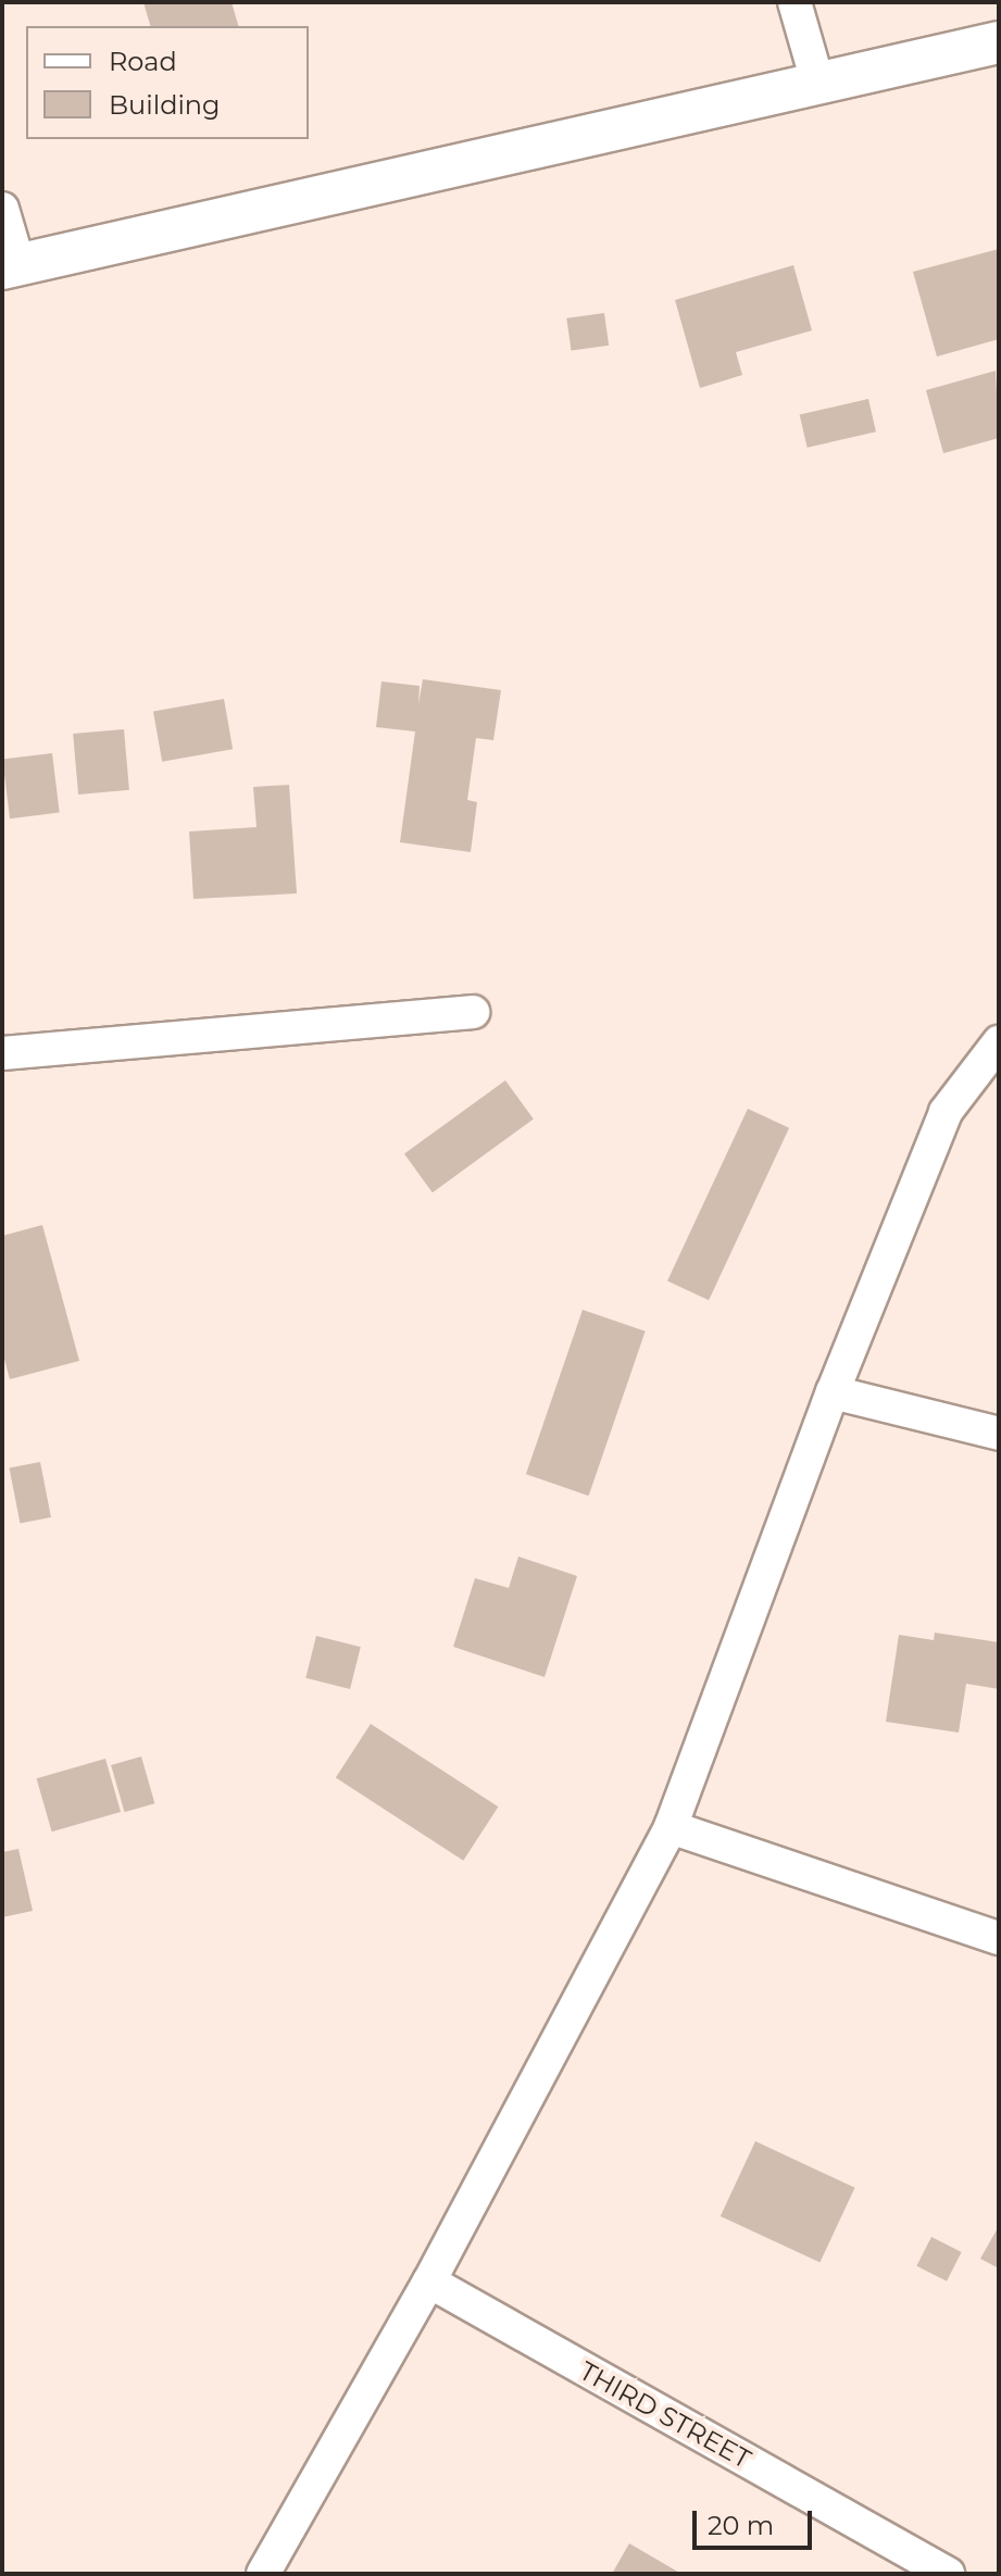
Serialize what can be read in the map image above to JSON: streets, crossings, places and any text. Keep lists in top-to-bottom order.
{
  "streets": {
    "street": ["THIRD STREET"]
  },
  "legend": ["Road", "Building"],
  "scale_bar": "20 m"
}
